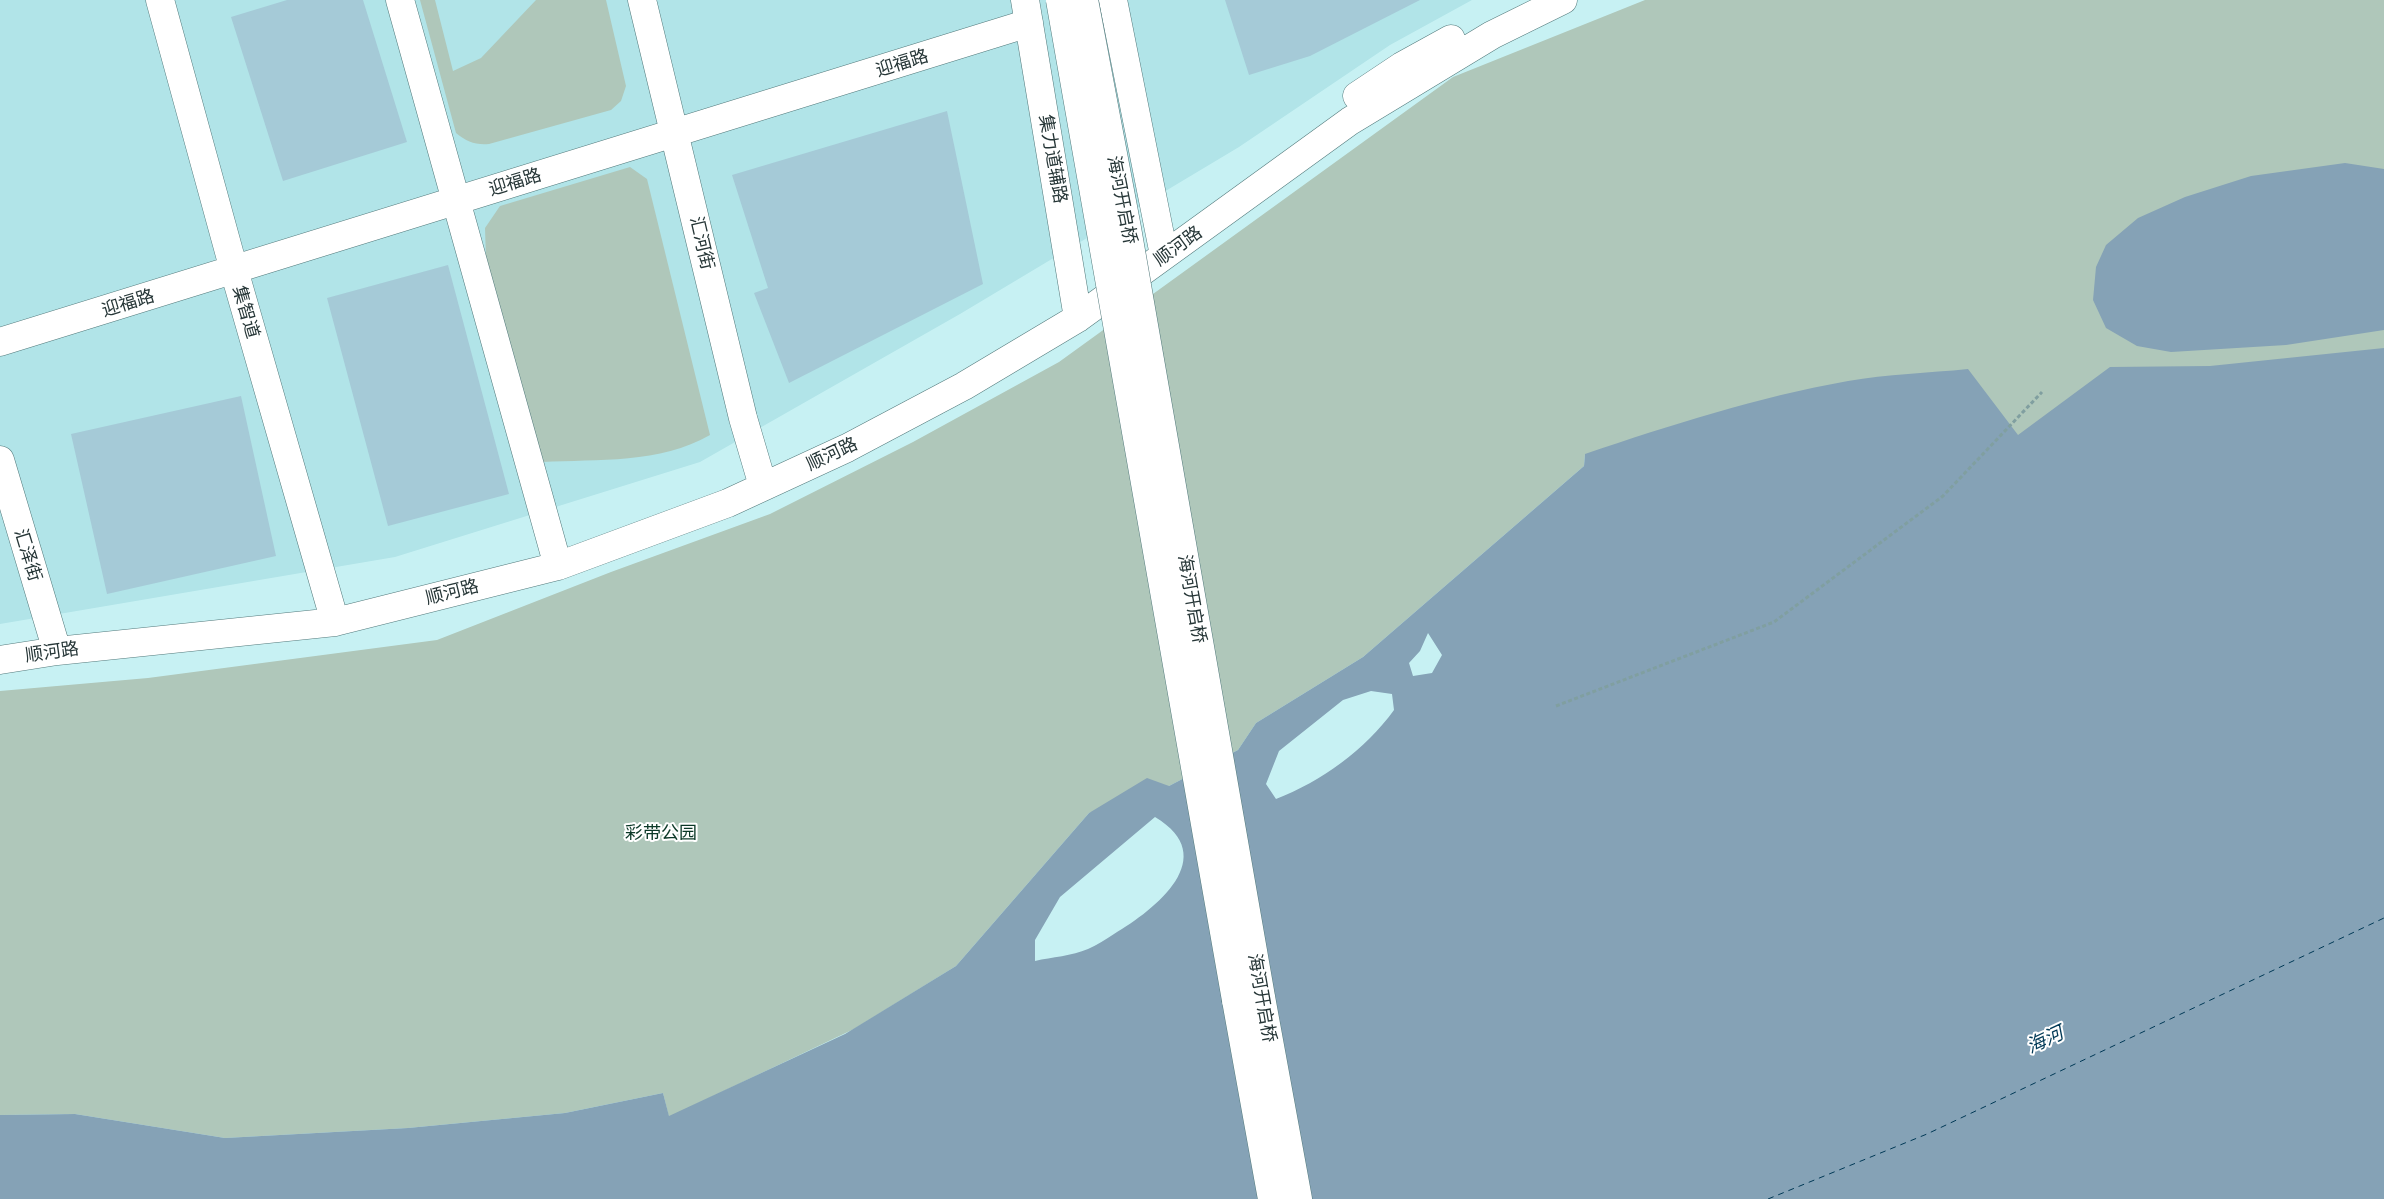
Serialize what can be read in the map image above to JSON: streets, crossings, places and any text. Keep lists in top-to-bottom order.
{
  "streets": {
    "street": [
      "迎福路",
      "集力道辅路",
      "海河开启桥",
      "汇河街",
      "顺河路",
      "集智道",
      "汇泽街"
    ]
  },
  "crossings": [
    ["迎福路", "集力道辅路"],
    ["迎福路", "汇河街"],
    ["迎福路", "集智道"],
    ["集力道辅路", "顺河路"],
    ["汇河街", "顺河路"],
    ["顺河路", "集智道"],
    ["顺河路", "汇泽街"]
  ],
  "water": ["海河"],
  "parks": ["彩带公园"]
}
